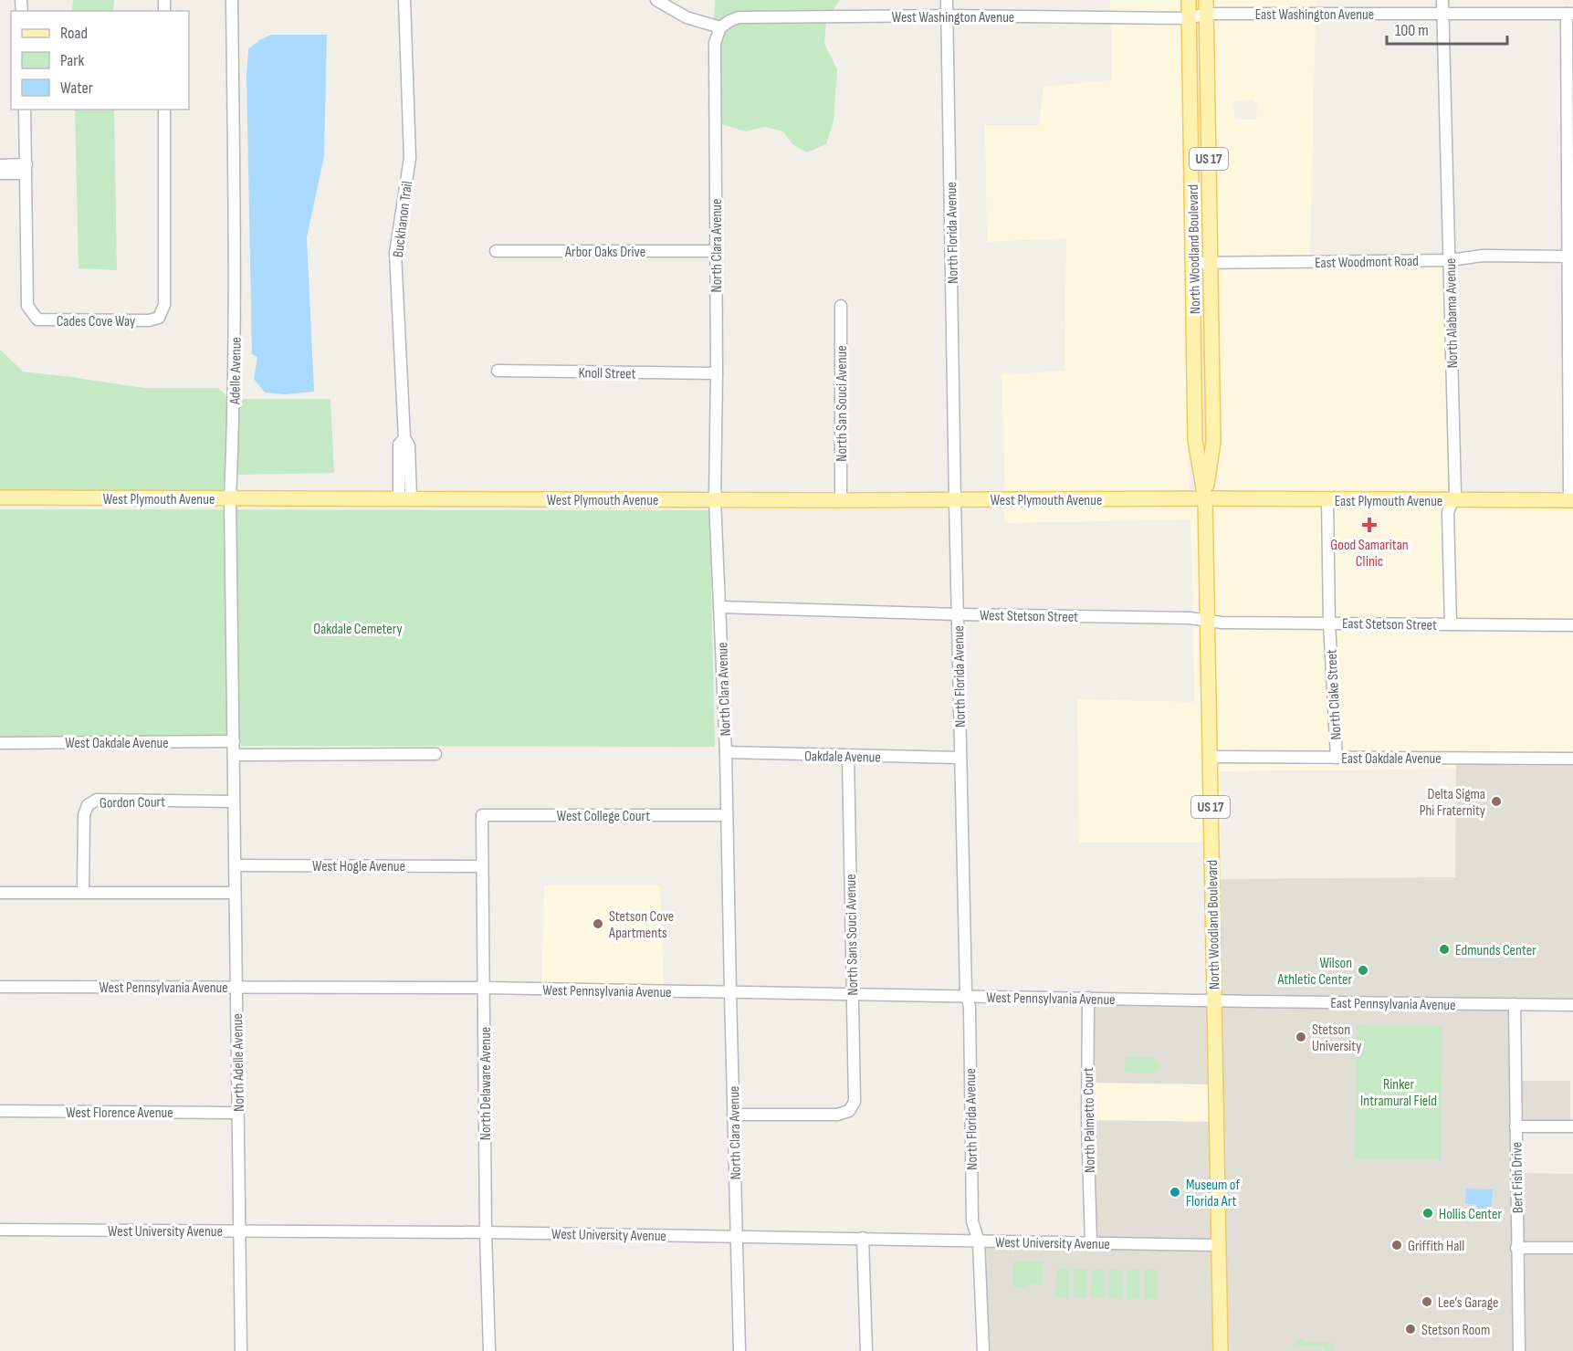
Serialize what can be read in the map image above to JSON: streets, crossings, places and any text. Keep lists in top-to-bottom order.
{
  "streets": {
    "main road": [
      "US 17",
      "North Woodland Boulevard",
      "West Plymouth Avenue",
      "East Plymouth Avenue"
    ],
    "street": [
      "East Washington Avenue",
      "West Washington Avenue",
      "Buckhanon Trail",
      "North Florida Avenue",
      "North Clara Avenue",
      "Arbor Oaks Drive",
      "East Woodmont Road",
      "North Alabama Avenue",
      "Cades Cove Way",
      "Adelle Avenue",
      "Knoll Street",
      "North San Souci Avenue",
      "West Stetson Street",
      "East Stetson Street",
      "North Clake Street",
      "West Oakdale Avenue",
      "Oakdale Avenue",
      "East Oakdale Avenue",
      "Gordon Court",
      "West College Court",
      "West Hogle Avenue",
      "North Sans Souci Avenue",
      "West Pennsylvania Avenue",
      "East Pennsylvania Avenue",
      "North Adelle Avenue",
      "North Delaware Avenue",
      "West Florence Avenue",
      "North Palmetto Court",
      "Bert Fish Drive",
      "West University Avenue"
    ]
  },
  "crossings": [
    ["East Washington Avenue", "West Washington Avenue"],
    ["East Washington Avenue", "North Woodland Boulevard"],
    ["East Washington Avenue", "North Alabama Avenue"],
    ["West Washington Avenue", "North Florida Avenue"],
    ["West Washington Avenue", "North Clara Avenue"],
    ["West Washington Avenue", "North Woodland Boulevard"],
    ["Buckhanon Trail", "West Plymouth Avenue"],
    ["North Florida Avenue", "West Plymouth Avenue"],
    ["North Florida Avenue", "West Stetson Street"],
    ["North Florida Avenue", "Oakdale Avenue"],
    ["North Florida Avenue", "West Pennsylvania Avenue"],
    ["North Florida Avenue", "West University Avenue"],
    ["North Clara Avenue", "Arbor Oaks Drive"],
    ["North Clara Avenue", "Knoll Street"],
    ["North Clara Avenue", "West Plymouth Avenue"],
    ["North Clara Avenue", "West Stetson Street"],
    ["North Clara Avenue", "Oakdale Avenue"],
    ["North Clara Avenue", "West College Court"],
    ["North Clara Avenue", "North Sans Souci Avenue"],
    ["North Clara Avenue", "West Pennsylvania Avenue"],
    ["North Clara Avenue", "West University Avenue"],
    ["North Woodland Boulevard", "East Woodmont Road"],
    ["North Woodland Boulevard", "West Plymouth Avenue"],
    ["North Woodland Boulevard", "East Plymouth Avenue"],
    ["North Woodland Boulevard", "West Stetson Street"],
    ["North Woodland Boulevard", "East Stetson Street"],
    ["North Woodland Boulevard", "East Oakdale Avenue"],
    ["North Woodland Boulevard", "West Pennsylvania Avenue"],
    ["North Woodland Boulevard", "East Pennsylvania Avenue"],
    ["North Woodland Boulevard", "West University Avenue"],
    ["East Woodmont Road", "North Alabama Avenue"],
    ["North Alabama Avenue", "East Plymouth Avenue"],
    ["North Alabama Avenue", "East Stetson Street"],
    ["Adelle Avenue", "West Plymouth Avenue"],
    ["Adelle Avenue", "West Oakdale Avenue"],
    ["Adelle Avenue", "North Adelle Avenue"],
    ["North San Souci Avenue", "West Plymouth Avenue"],
    ["West Plymouth Avenue", "East Plymouth Avenue"],
    ["East Plymouth Avenue", "North Clake Street"],
    ["West Stetson Street", "East Stetson Street"],
    ["East Stetson Street", "North Clake Street"],
    ["North Clake Street", "East Oakdale Avenue"],
    ["West Oakdale Avenue", "North Adelle Avenue"],
    ["Oakdale Avenue", "North Sans Souci Avenue"],
    ["Gordon Court", "North Adelle Avenue"],
    ["West College Court", "North Delaware Avenue"],
    ["West Hogle Avenue", "North Adelle Avenue"],
    ["West Hogle Avenue", "North Delaware Avenue"],
    ["North Sans Souci Avenue", "West Pennsylvania Avenue"],
    ["West Pennsylvania Avenue", "East Pennsylvania Avenue"],
    ["West Pennsylvania Avenue", "North Adelle Avenue"],
    ["West Pennsylvania Avenue", "North Delaware Avenue"],
    ["West Pennsylvania Avenue", "North Palmetto Court"],
    ["East Pennsylvania Avenue", "Bert Fish Drive"],
    ["North Adelle Avenue", "West Florence Avenue"],
    ["North Adelle Avenue", "West University Avenue"],
    ["North Delaware Avenue", "West University Avenue"],
    ["North Palmetto Court", "West University Avenue"]
  ],
  "parks": ["Oakdale Cemetery", "Rinker Intramural Field"],
  "places": {
    "health": ["Good Samaritan Clinic"],
    "other": [
      "Delta Sigma Phi Fraternity",
      "Stetson Cove Apartments",
      "Edmunds Center",
      "Wilson Athletic Center",
      "Stetson University",
      "Museum of Florida Art",
      "Hollis Center",
      "Griffith Hall",
      "Lee’s Garage",
      "Stetson Room"
    ]
  },
  "legend": ["Road", "Park", "Water"],
  "scale_bar": "100 m"
}
